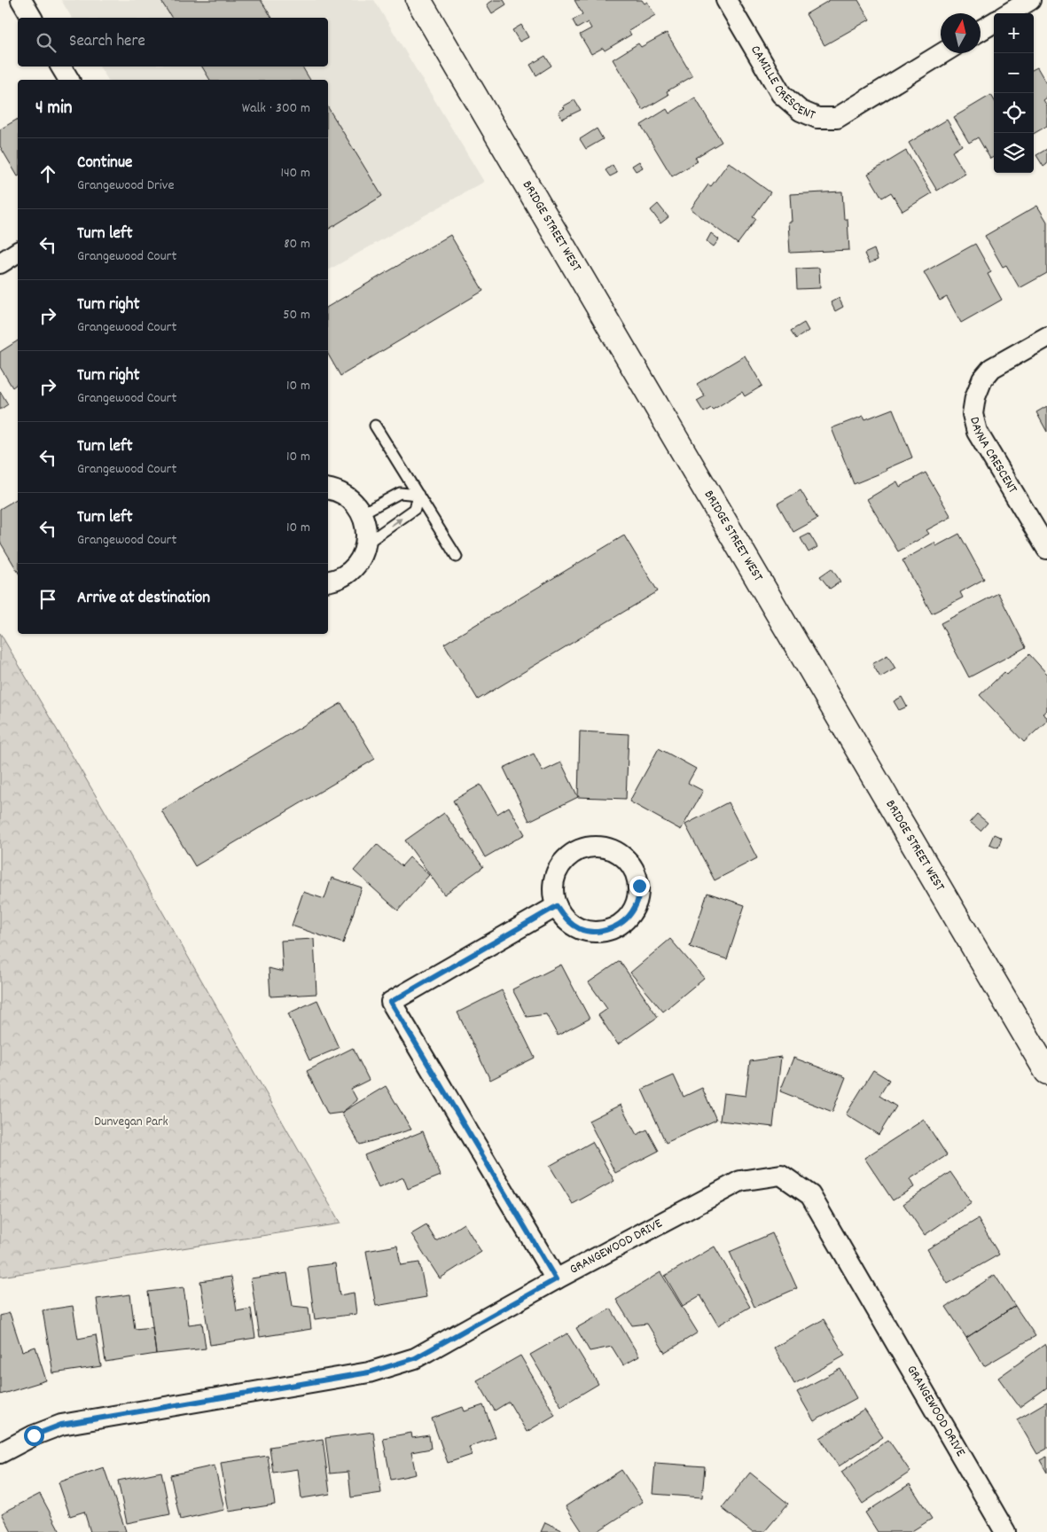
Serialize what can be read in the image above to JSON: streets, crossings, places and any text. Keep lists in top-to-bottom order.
{
  "streets": {
    "main road": ["BRIDGE STREET WEST"],
    "street": ["CAMILLE CRESCENT", "DAYNA CRESCENT", "GRANGEWOOD DRIVE"]
  },
  "parks": ["Dunvegan Park"],
  "north": "top",
  "page": {
    "map_buttons": ["+", "−"],
    "search": "Search here",
    "heading": ["4 min", "Walk · 300 m"],
    "list": [
      ["Continue", "Grangewood Drive", "140 m"],
      ["Turn left", "Grangewood Court", "80 m"],
      ["Turn right", "Grangewood Court", "50 m"],
      ["Turn right", "Grangewood Court", "10 m"],
      ["Turn left", "Grangewood Court", "10 m"],
      ["Turn left", "Grangewood Court", "10 m"],
      "Arrive at destination"
    ]
  }
}
